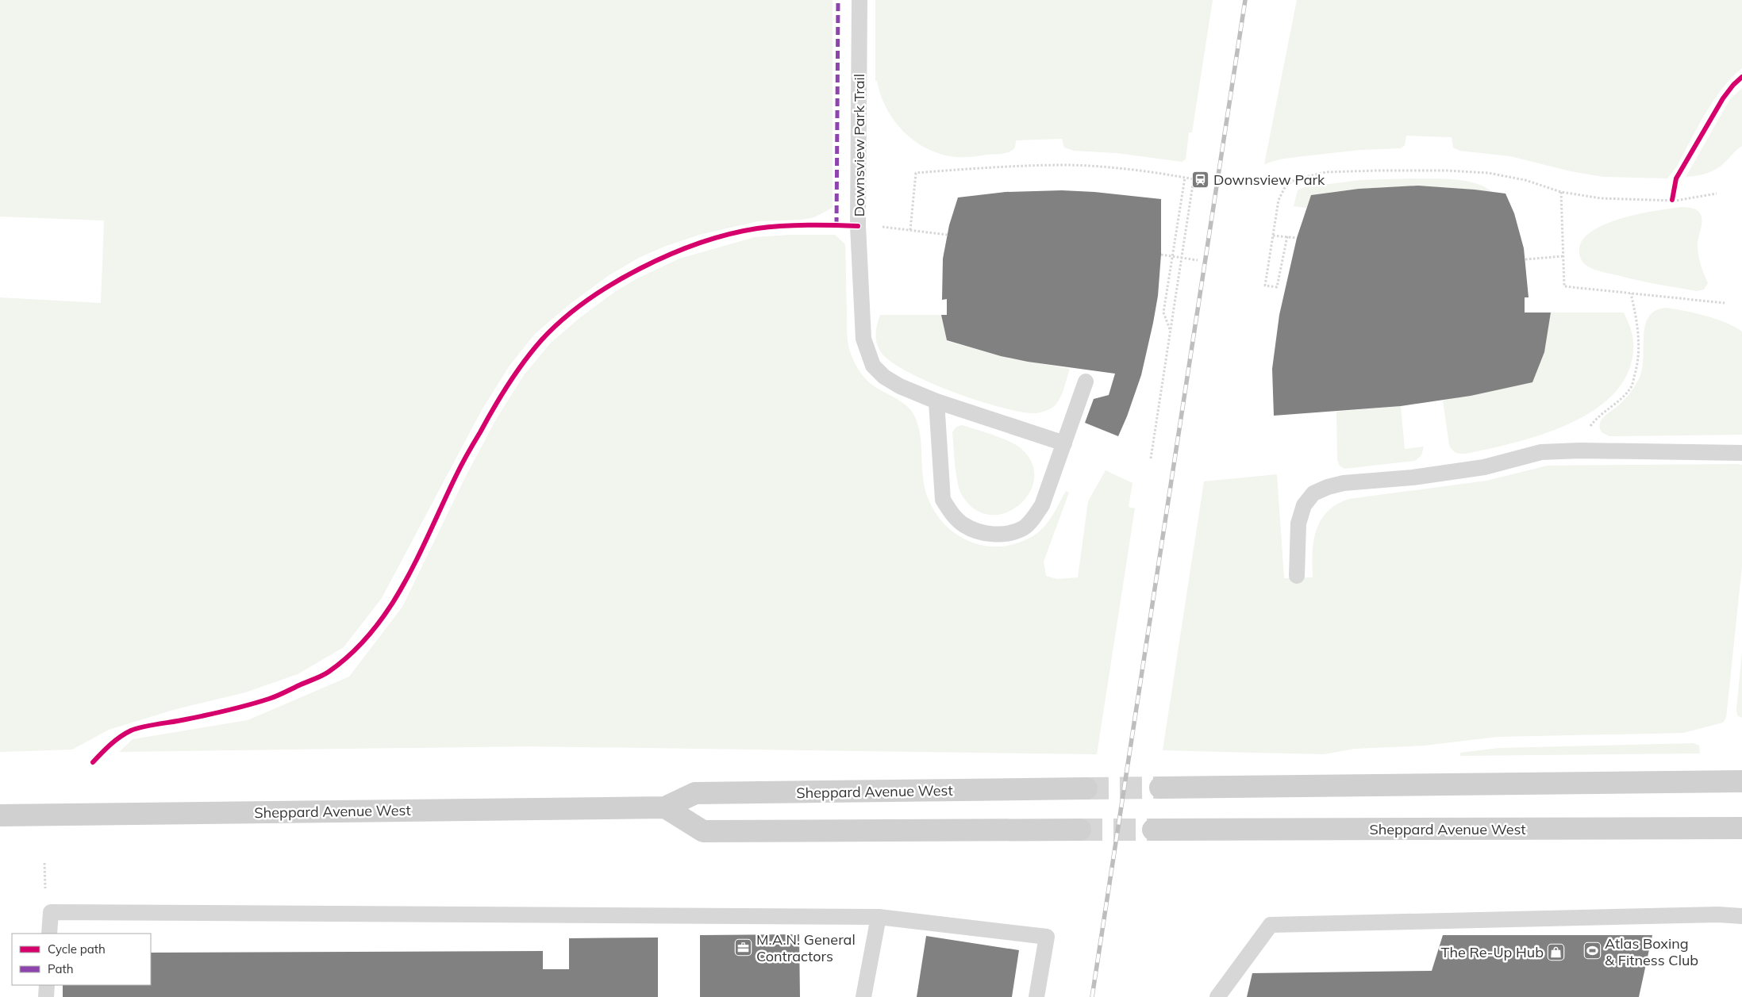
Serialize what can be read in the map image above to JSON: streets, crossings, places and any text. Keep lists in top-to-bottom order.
{
  "streets": {
    "main road": ["Sheppard Avenue West"],
    "lane": ["Downsview Park Trail"]
  },
  "places": {
    "station": ["Downsview Park"],
    "office": ["M.A.N. General Contractors"],
    "sports": ["Atlas Boxing & Fitness Club"],
    "shop": ["The Re-Up Hub"]
  },
  "legend": ["Cycle path", "Path"]
}
